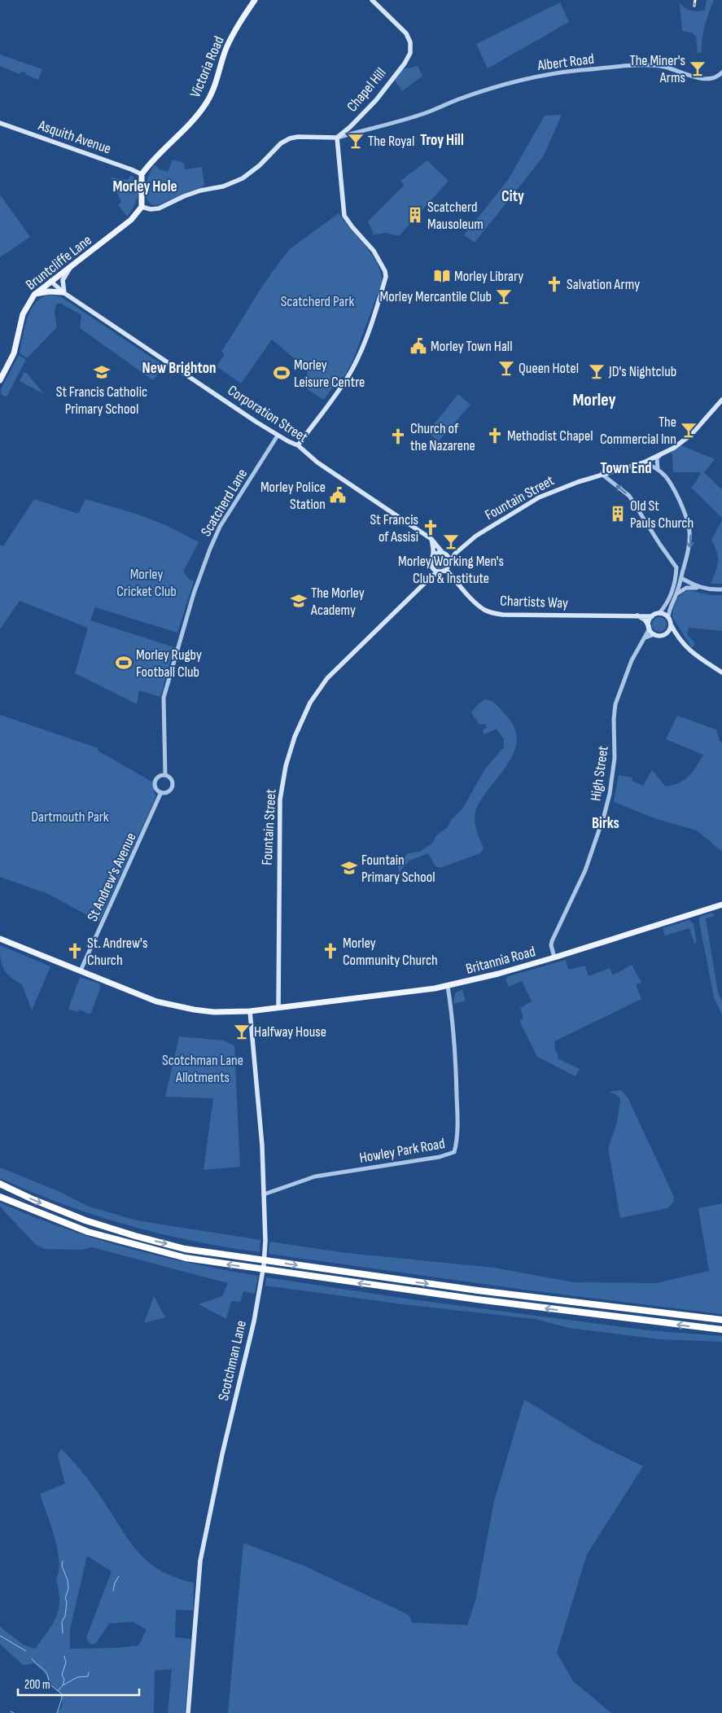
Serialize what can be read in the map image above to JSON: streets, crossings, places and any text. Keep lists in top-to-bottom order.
{
  "streets": {
    "main road": [
      "Victoria Road",
      "Chapel Hill",
      "Asquith Avenue",
      "Bruntcliffe Lane",
      "Corporation Street",
      "Fountain Street",
      "Chartists Way",
      "Britannia Road",
      "Scotchman Lane"
    ],
    "street": [
      "Albert Road",
      "Scatcherd Lane",
      "High Street",
      "St Andrew's Avenue",
      "Howley Park Road"
    ]
  },
  "crossings": [
    ["Albert Road", "Chapel Hill"],
    ["Victoria Road", "Asquith Avenue"],
    ["Bruntcliffe Lane", "Corporation Street"],
    ["Corporation Street", "Fountain Street"],
    ["Corporation Street", "Scatcherd Lane"],
    ["Corporation Street", "Chartists Way"],
    ["Fountain Street", "Chartists Way"],
    ["Fountain Street", "Britannia Road"],
    ["Scatcherd Lane", "St Andrew's Avenue"],
    ["Chartists Way", "High Street"],
    ["High Street", "Britannia Road"],
    ["St Andrew's Avenue", "Britannia Road"],
    ["Britannia Road", "Howley Park Road"],
    ["Britannia Road", "Scotchman Lane"],
    ["Howley Park Road", "Scotchman Lane"]
  ],
  "districts": [
    "Troy Hill",
    "Morley Hole",
    "City",
    "New Brighton",
    "Morley",
    "Town End",
    "Birks"
  ],
  "parks": [
    "Scatcherd Park",
    "Morley Cricket Club",
    "Dartmouth Park",
    "Scotchman Lane Allotments"
  ],
  "places": {
    "bar": [
      "The Miner's Arms",
      "The Royal",
      "Morley Mercantile Club",
      "Queen Hotel",
      "JD's Nightclub",
      "The Commercial Inn",
      "Morley Working Men's Club & Institute",
      "Halfway House"
    ],
    "building": ["Scatcherd Mausoleum", "Old St Pauls Church"],
    "library": ["Morley Library"],
    "church": [
      "Salvation Army",
      "Methodist Chapel",
      "Church of the Nazarene",
      "St Francis of Assisi",
      "St. Andrew's Church",
      "Morley Community Church"
    ],
    "public building": ["Morley Town Hall", "Morley Police Station"],
    "school or university": ["St Francis Catholic Primary School", "The Morley Academy", "Fountain Primary School"],
    "sports": ["Morley Leisure Centre", "Morley Rugby Football Club"]
  },
  "scale_bar": "200 m"
}
